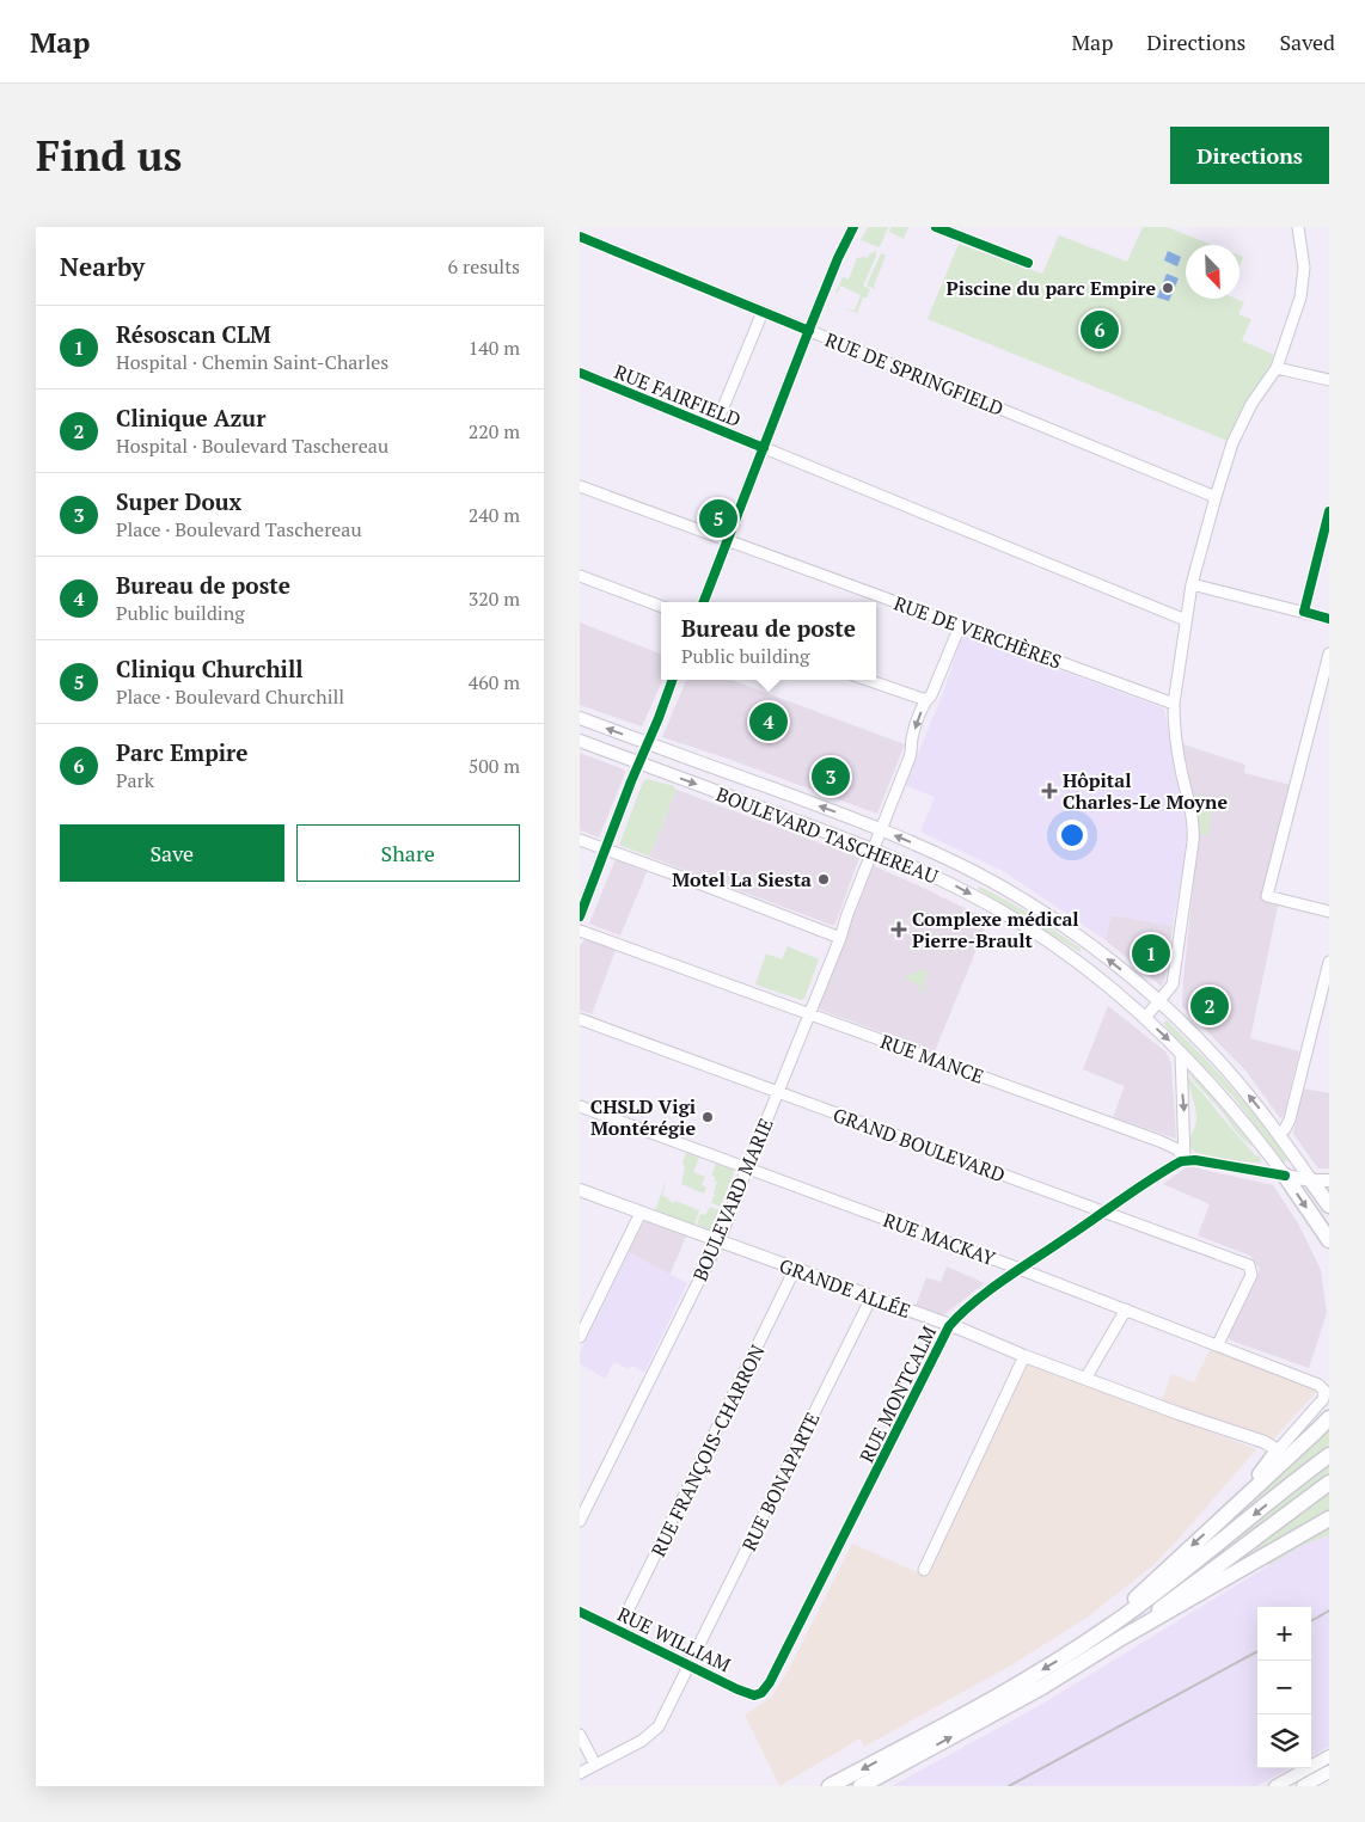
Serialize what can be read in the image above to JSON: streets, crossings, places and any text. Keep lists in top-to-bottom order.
{
  "streets": {
    "highway": ["BOULEVARD TASCHEREAU"],
    "main road": ["GRANDE ALLÉE"],
    "street": [
      "RUE DE SPRINGFIELD",
      "RUE FAIRFIELD",
      "RUE DE VERCHÈRES",
      "RUE MANCE",
      "GRAND BOULEVARD",
      "BOULEVARD MARIE",
      "RUE MACKAY",
      "RUE MONTCALM",
      "RUE FRANÇOIS-CHARRON",
      "RUE BONAPARTE",
      "RUE WILLIAM"
    ]
  },
  "crossings": [
    ["RUE DE VERCHÈRES", "BOULEVARD MARIE"],
    ["BOULEVARD TASCHEREAU", "BOULEVARD MARIE"],
    ["RUE MANCE", "BOULEVARD MARIE"],
    ["RUE MANCE", "RUE MONTCALM"],
    ["GRAND BOULEVARD", "BOULEVARD MARIE"],
    ["GRAND BOULEVARD", "RUE MACKAY"],
    ["GRAND BOULEVARD", "RUE MONTCALM"],
    ["BOULEVARD MARIE", "RUE MACKAY"],
    ["BOULEVARD MARIE", "GRANDE ALLÉE"],
    ["RUE MACKAY", "GRANDE ALLÉE"],
    ["RUE MACKAY", "RUE MONTCALM"],
    ["GRANDE ALLÉE", "RUE MONTCALM"],
    ["GRANDE ALLÉE", "RUE FRANÇOIS-CHARRON"],
    ["GRANDE ALLÉE", "RUE BONAPARTE"],
    ["RUE MONTCALM", "RUE WILLIAM"],
    ["RUE FRANÇOIS-CHARRON", "RUE WILLIAM"],
    ["RUE BONAPARTE", "RUE WILLIAM"]
  ],
  "places": {
    "other": ["Piscine du parc Empire", "Motel La Siesta", "CHSLD Vigi Montérégie"],
    "health": ["Hôpital Charles-Le Moyne", "Complexe médical Pierre-Brault"]
  },
  "north": "bottom right",
  "page": {
    "header": "Map",
    "nav": ["Map", "Directions", "Saved"],
    "buttons": [
      "Directions",
      ["Save", "Share"]
    ],
    "title": "Find us",
    "heading": ["Nearby", "6 results"],
    "list": [
      {
        "mark": "1",
        "name": "Résoscan CLM",
        "note": "Hospital · Chemin Saint-Charles",
        "value": "140 m"
      },
      {
        "mark": "2",
        "name": "Clinique Azur",
        "note": "Hospital · Boulevard Taschereau",
        "value": "220 m"
      },
      {
        "mark": "3",
        "name": "Super Doux",
        "note": "Place · Boulevard Taschereau",
        "value": "240 m"
      },
      {
        "mark": "4",
        "name": "Bureau de poste",
        "note": "Public building",
        "value": "320 m"
      },
      {
        "mark": "5",
        "name": "Cliniqu Churchill",
        "note": "Place · Boulevard Churchill",
        "value": "460 m"
      },
      {
        "mark": "6",
        "name": "Parc Empire",
        "note": "Park",
        "value": "500 m"
      }
    ],
    "pins": [
      "6",
      "5",
      "4",
      "3",
      "1",
      "2"
    ],
    "popup": ["Bureau de poste", "Public building"],
    "map_buttons": ["+", "−"]
  }
}
